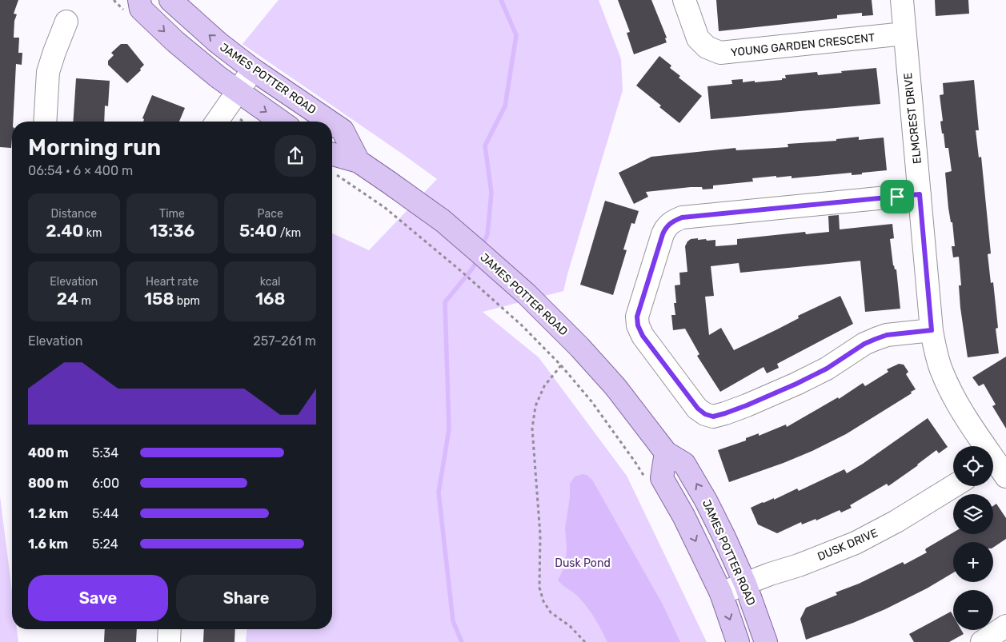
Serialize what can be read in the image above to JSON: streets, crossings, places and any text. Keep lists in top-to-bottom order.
{
  "streets": {
    "main road": ["JAMES POTTER ROAD"],
    "street": ["YOUNG GARDEN CRESCENT", "ELMCREST DRIVE", "DUSK DRIVE"]
  },
  "crossings": [
    ["YOUNG GARDEN CRESCENT", "ELMCREST DRIVE"],
    ["JAMES POTTER ROAD", "DUSK DRIVE"]
  ],
  "parks": ["Dusk Pond"],
  "page": {
    "heading": ["Morning run", "06:54 · 6 × 400 m"],
    "stats": [
      ["Distance", "2.40 km"],
      ["Time", "13:36"],
      ["Pace", "5:40 /km"],
      ["Elevation", "24 m"],
      ["Heart rate", "158 bpm"],
      ["kcal", "168"]
    ],
    "chart": ["Elevation", "257–261 m"],
    "list": [
      {
        "name": "400 m",
        "note": "5:34"
      },
      {
        "name": "800 m",
        "note": "6:00"
      },
      {
        "name": "1.2 km",
        "note": "5:44"
      },
      {
        "name": "1.6 km",
        "note": "5:24"
      }
    ],
    "map_buttons": ["+", "−"],
    "buttons": ["Save", "Share"]
  }
}
